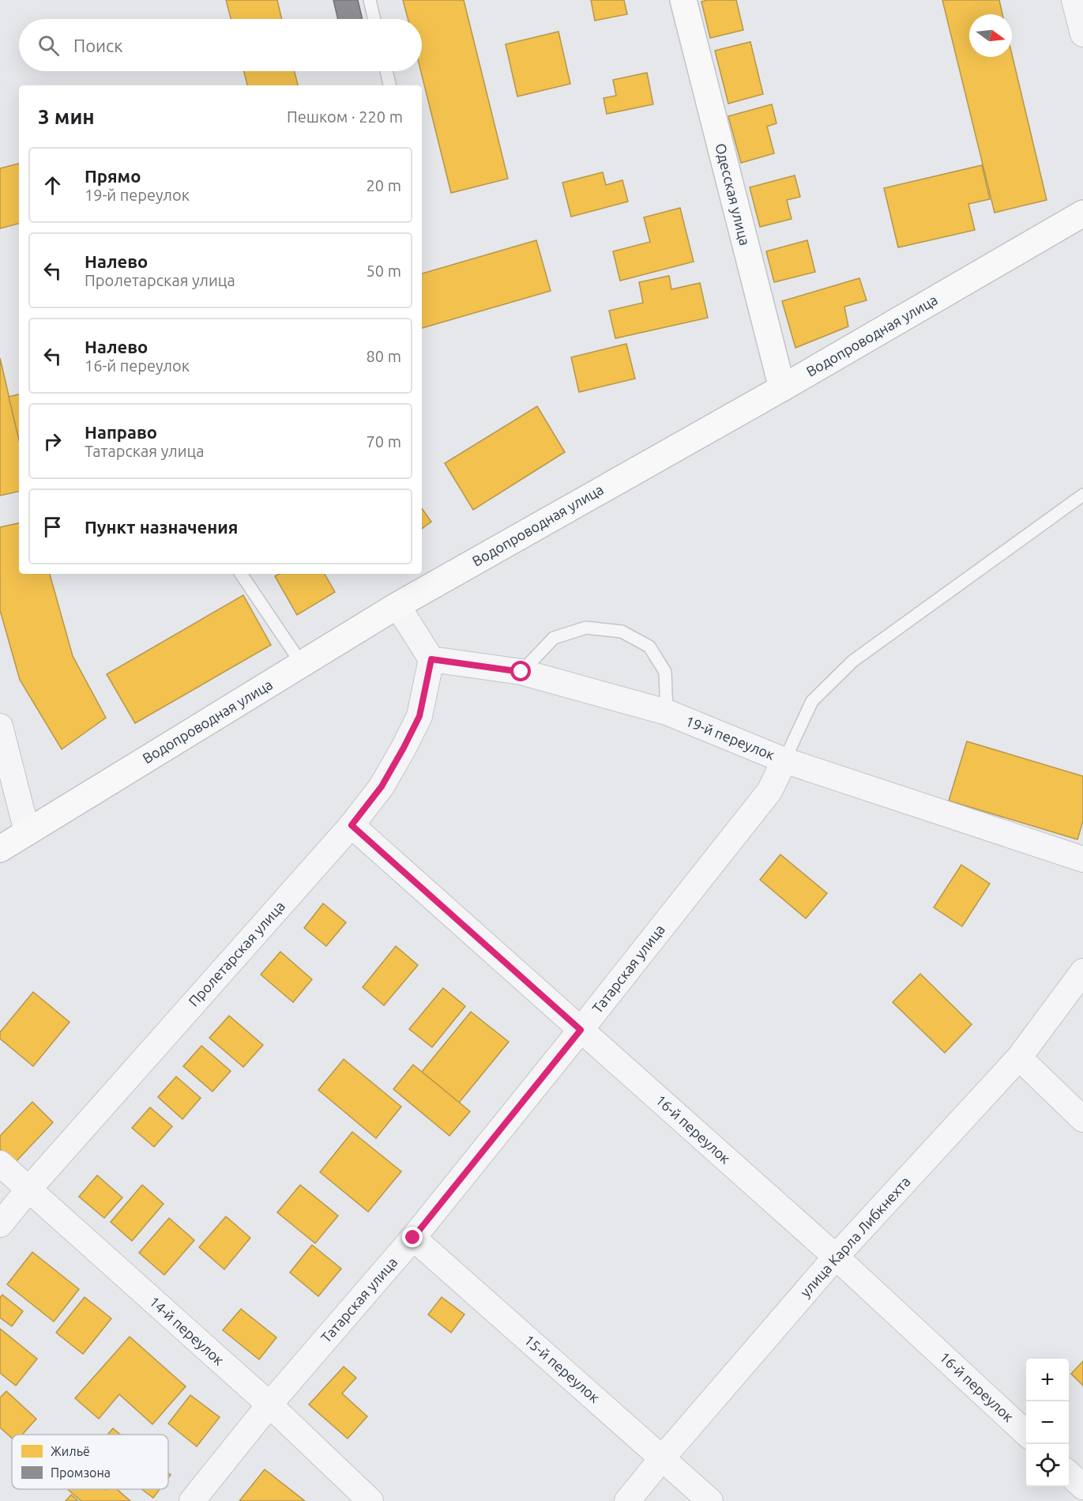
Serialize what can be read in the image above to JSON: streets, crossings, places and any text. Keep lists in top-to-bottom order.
{
  "streets": {
    "street": [
      "Одесская улица",
      "Водопроводная улица",
      "19-й переулок",
      "Пролетарская улица",
      "Татарская улица",
      "16-й переулок",
      "улица Карла Либкнехта",
      "14-й переулок",
      "15-й переулок"
    ]
  },
  "crossings": [
    ["Одесская улица", "Водопроводная улица"],
    ["19-й переулок", "Пролетарская улица"],
    ["19-й переулок", "Татарская улица"],
    ["Пролетарская улица", "16-й переулок"],
    ["Пролетарская улица", "14-й переулок"],
    ["Татарская улица", "16-й переулок"],
    ["Татарская улица", "14-й переулок"],
    ["Татарская улица", "15-й переулок"],
    ["16-й переулок", "улица Карла Либкнехта"],
    ["улица Карла Либкнехта", "15-й переулок"]
  ],
  "legend": ["Жильё", "Промзона"],
  "north": "right",
  "page": {
    "search": "Поиск",
    "heading": ["3 мин", "Пешком · 220 m"],
    "list": [
      ["Прямо", "19-й переулок", "20 m"],
      ["Налево", "Пролетарская улица", "50 m"],
      ["Налево", "16-й переулок", "80 m"],
      ["Направо", "Татарская улица", "70 m"],
      "Пункт назначения"
    ],
    "map_buttons": ["+", "−"]
  }
}
